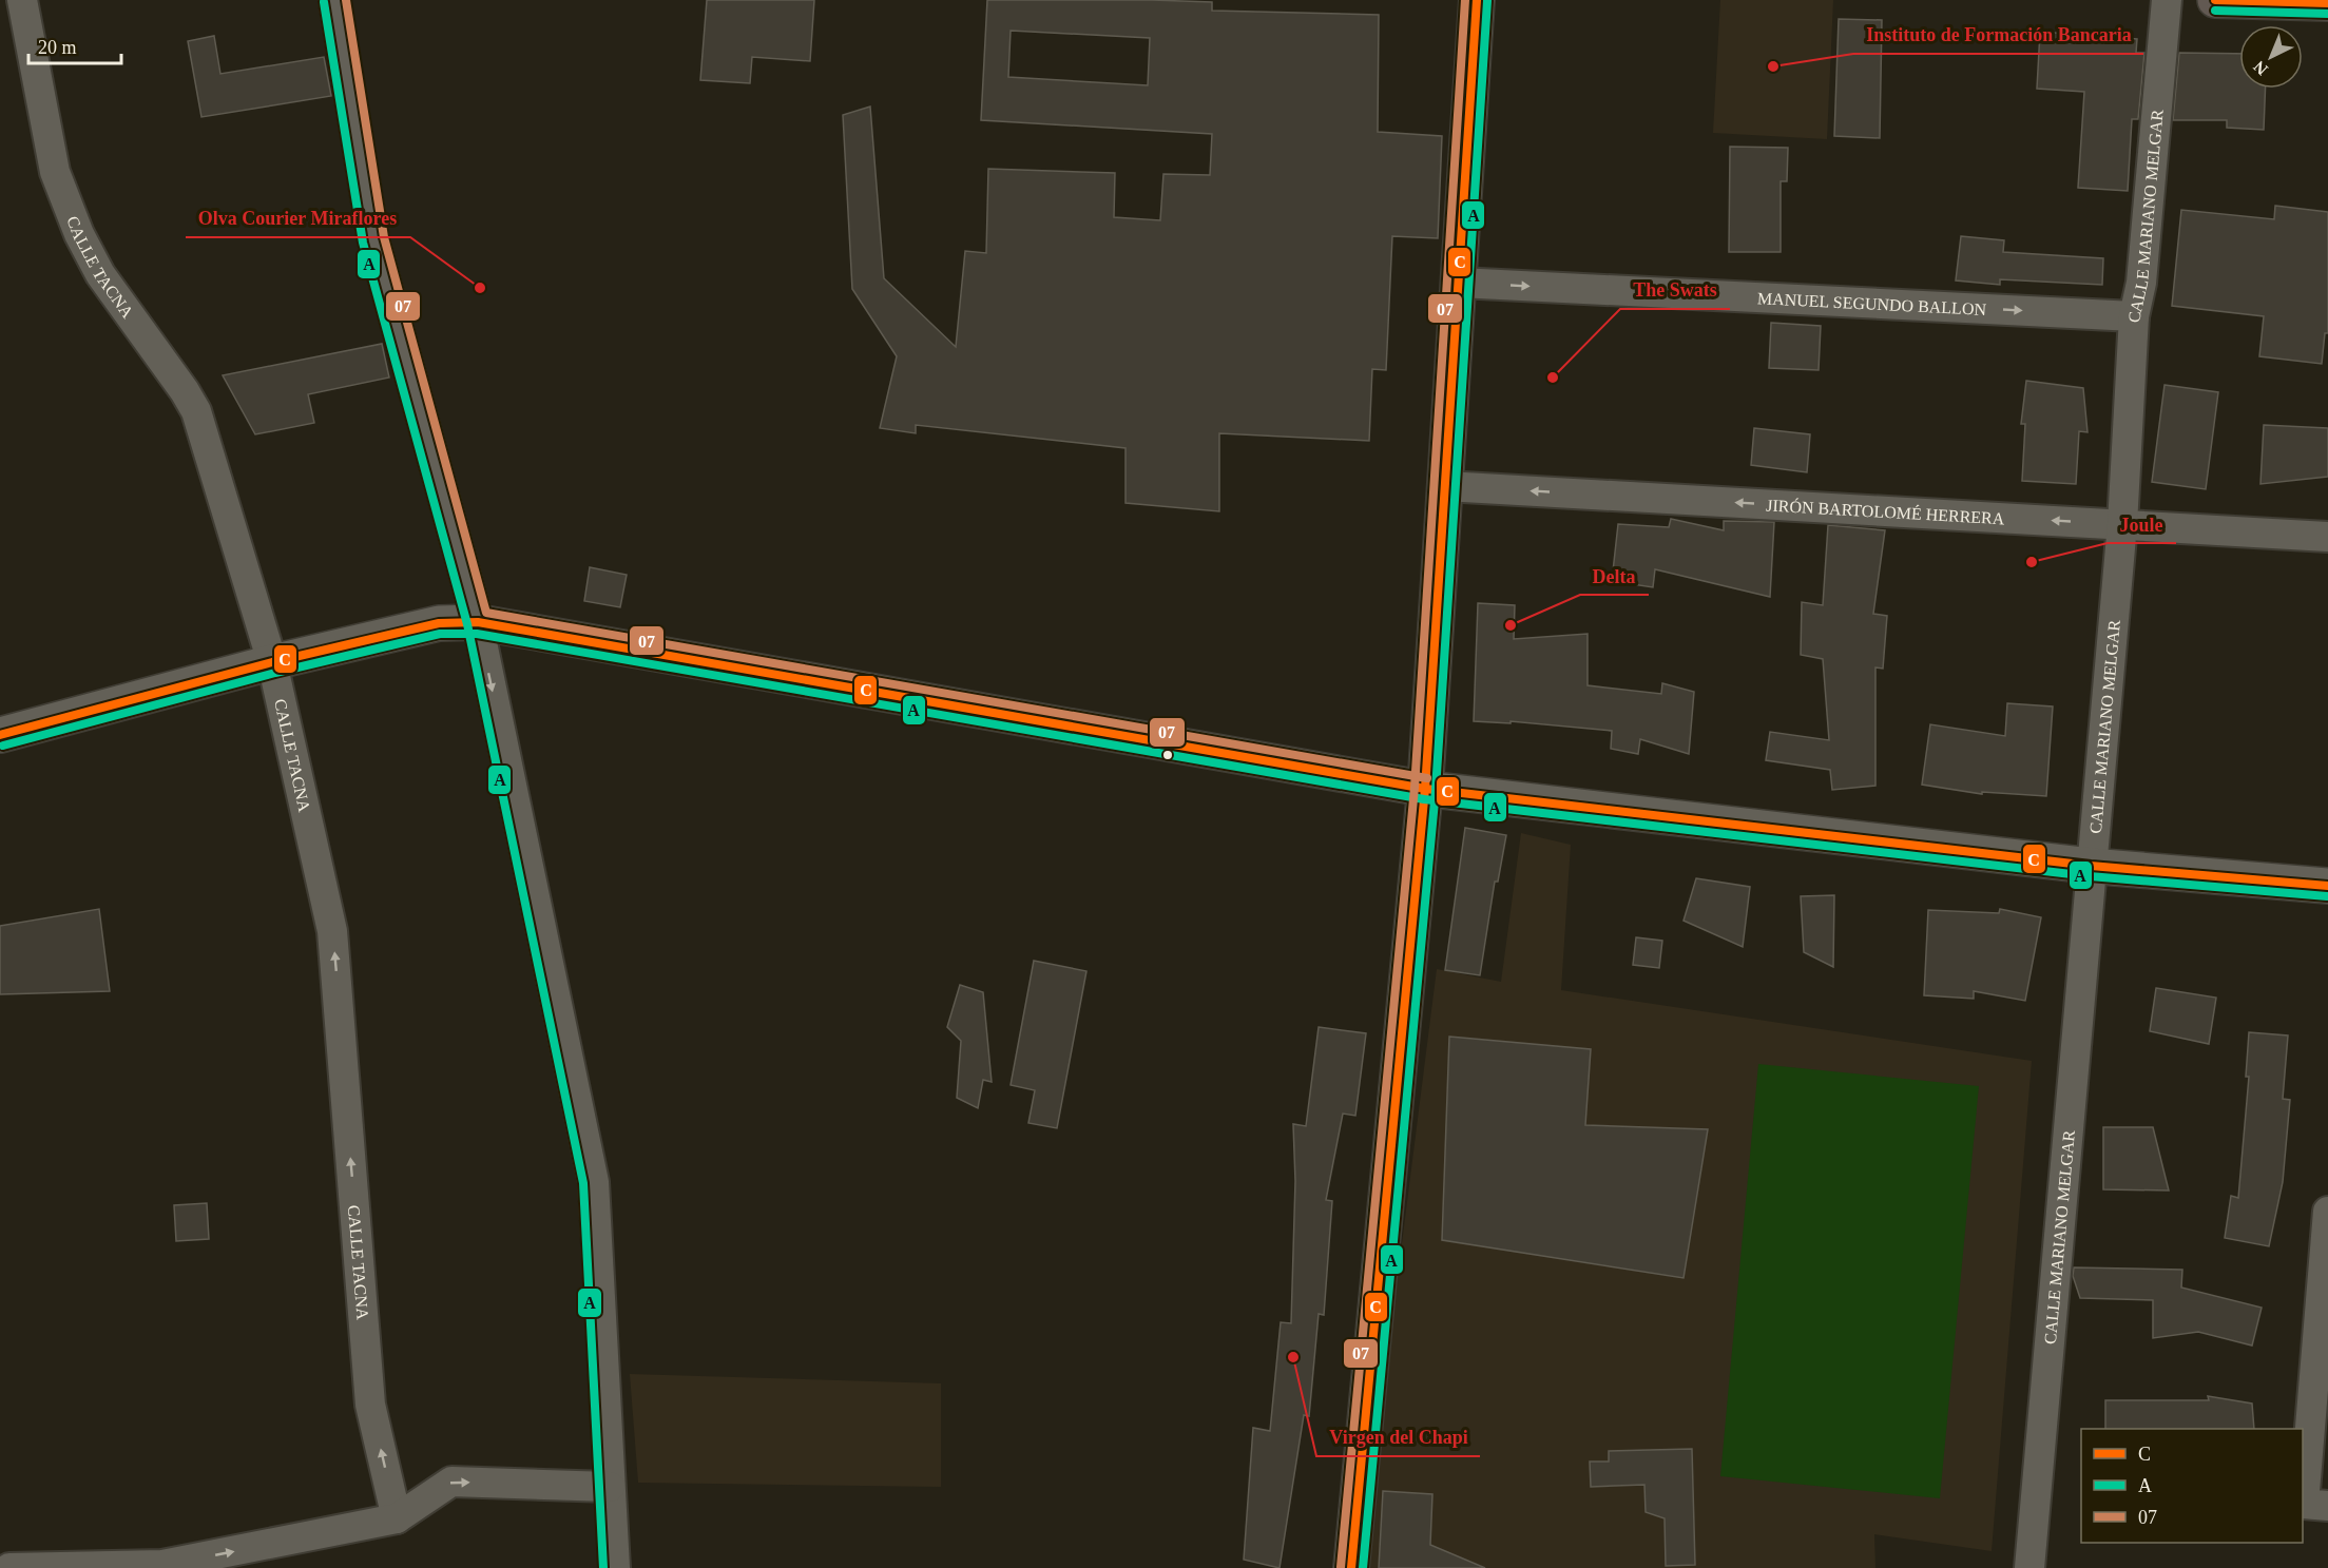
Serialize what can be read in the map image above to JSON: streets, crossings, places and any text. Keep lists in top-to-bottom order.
{
  "streets": {
    "street": [
      "CALLE MARIANO MELGAR",
      "CALLE TACNA",
      "MANUEL SEGUNDO BALLON",
      "JIRÓN BARTOLOMÉ HERRERA"
    ]
  },
  "crossings": [
    ["CALLE MARIANO MELGAR", "MANUEL SEGUNDO BALLON"],
    ["CALLE MARIANO MELGAR", "JIRÓN BARTOLOMÉ HERRERA"]
  ],
  "one_way": ["MANUEL SEGUNDO BALLON", "JIRÓN BARTOLOMÉ HERRERA"],
  "places": [
    "Instituto de Formación Bancaria",
    "Olva Courier Miraflores",
    "The Swats",
    "Joule",
    "Delta",
    "Virgen del Chapi"
  ],
  "lines": ["transit line C", "transit line 07", "transit line A"],
  "legend": ["C", "A", "07"],
  "scale_bar": "20 m",
  "north": "bottom left"
}
